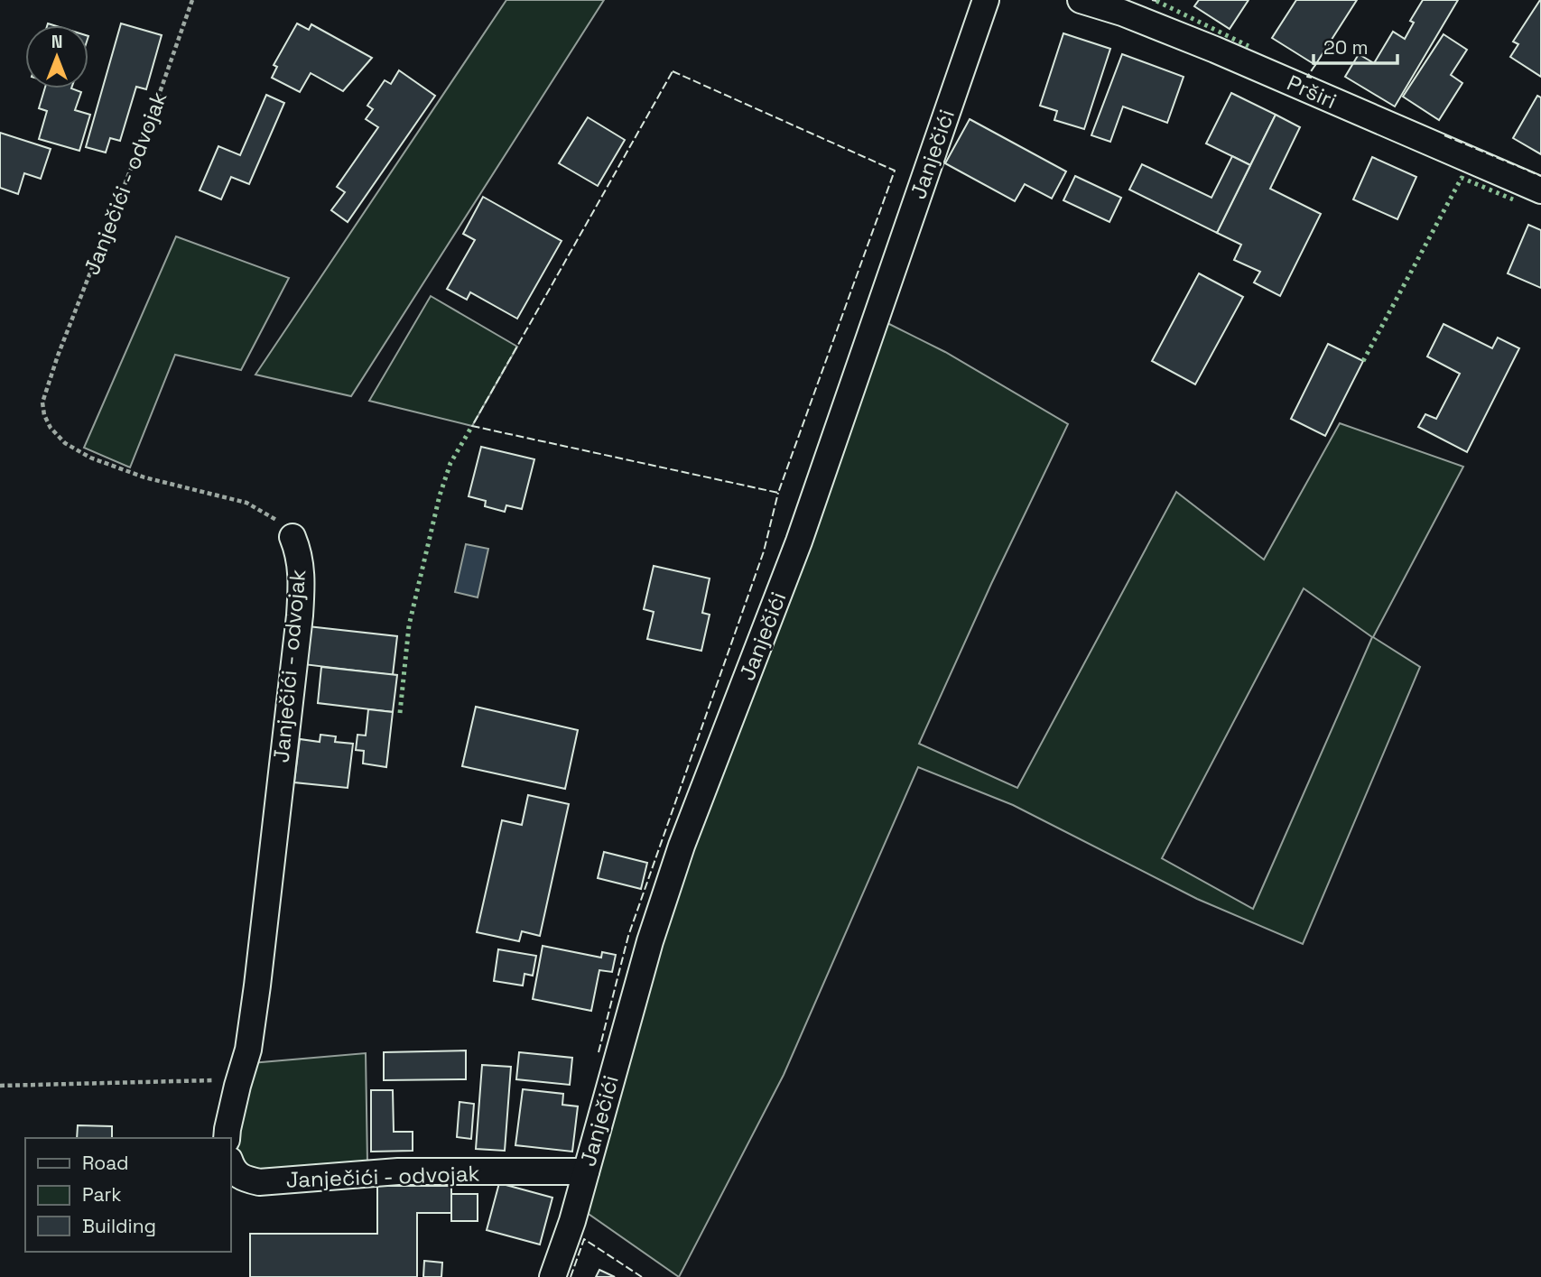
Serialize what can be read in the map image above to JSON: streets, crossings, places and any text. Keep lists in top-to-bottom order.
{
  "streets": {
    "street": ["Prširi", "Janječići", "Janječići - odvojak"]
  },
  "crossings": [
    ["Janječići", "Janječići - odvojak"]
  ],
  "legend": ["Road", "Park", "Building"],
  "scale_bar": "20 m",
  "north": "top"
}
